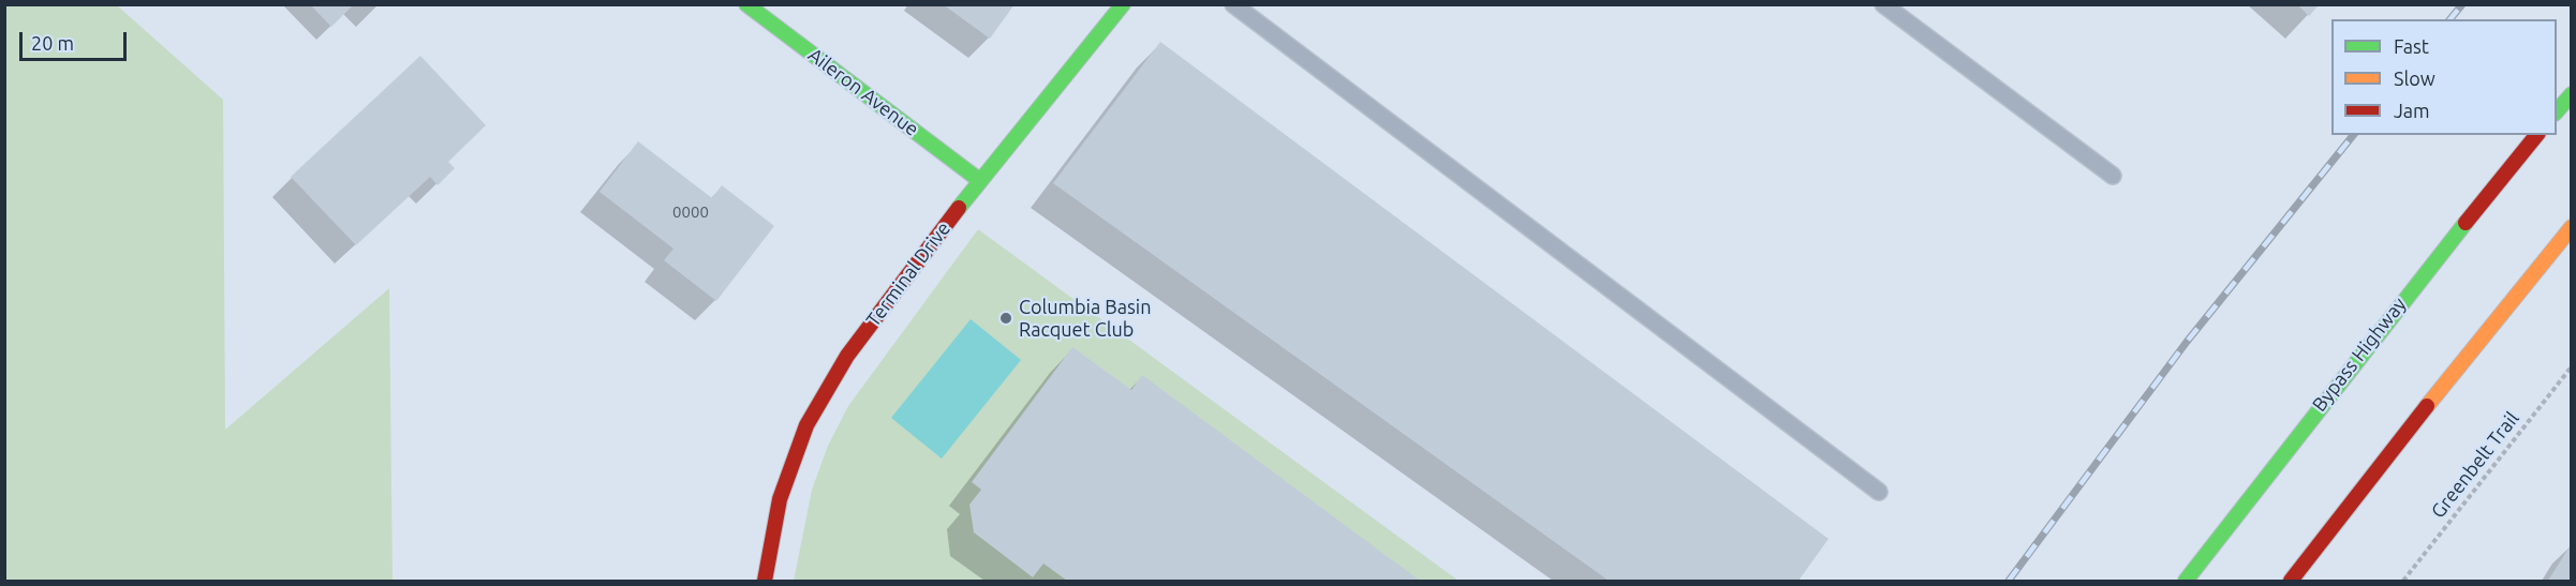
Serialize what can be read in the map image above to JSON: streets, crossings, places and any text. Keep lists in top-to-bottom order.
{
  "streets": {
    "main road": ["Aileron Avenue", "Terminal Drive", "Bypass Highway"],
    "path": ["Greenbelt Trail"]
  },
  "crossings": [
    ["Aileron Avenue", "Terminal Drive"]
  ],
  "places": ["Columbia Basin Racquet Club"],
  "house_numbers": ["0000"],
  "legend": ["Fast", "Slow", "Jam"],
  "scale_bar": "20 m"
}
